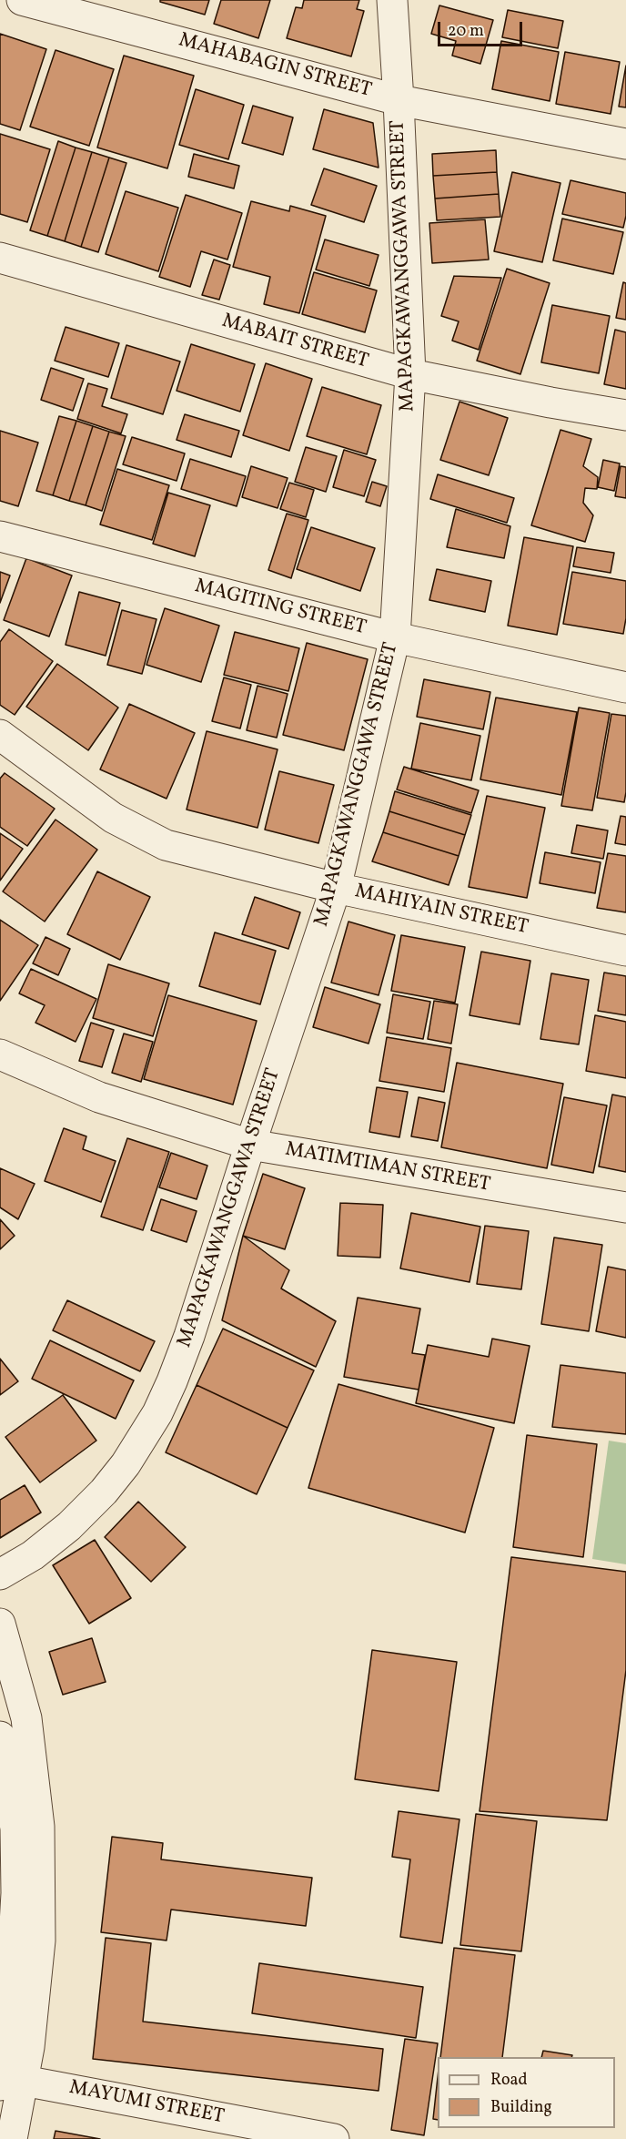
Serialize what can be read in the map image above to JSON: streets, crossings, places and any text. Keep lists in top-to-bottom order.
{
  "streets": {
    "street": [
      "MAHABAGIN STREET",
      "MAPAGKAWANGGAWA STREET",
      "MABAIT STREET",
      "MAGITING STREET",
      "MAHIYAIN STREET",
      "MATIMTIMAN STREET",
      "MAYUMI STREET"
    ]
  },
  "crossings": [
    ["MAHABAGIN STREET", "MAPAGKAWANGGAWA STREET"],
    ["MAPAGKAWANGGAWA STREET", "MABAIT STREET"],
    ["MAPAGKAWANGGAWA STREET", "MAGITING STREET"],
    ["MAPAGKAWANGGAWA STREET", "MAHIYAIN STREET"],
    ["MAPAGKAWANGGAWA STREET", "MATIMTIMAN STREET"]
  ],
  "legend": ["Road", "Building"],
  "scale_bar": "20 m"
}
